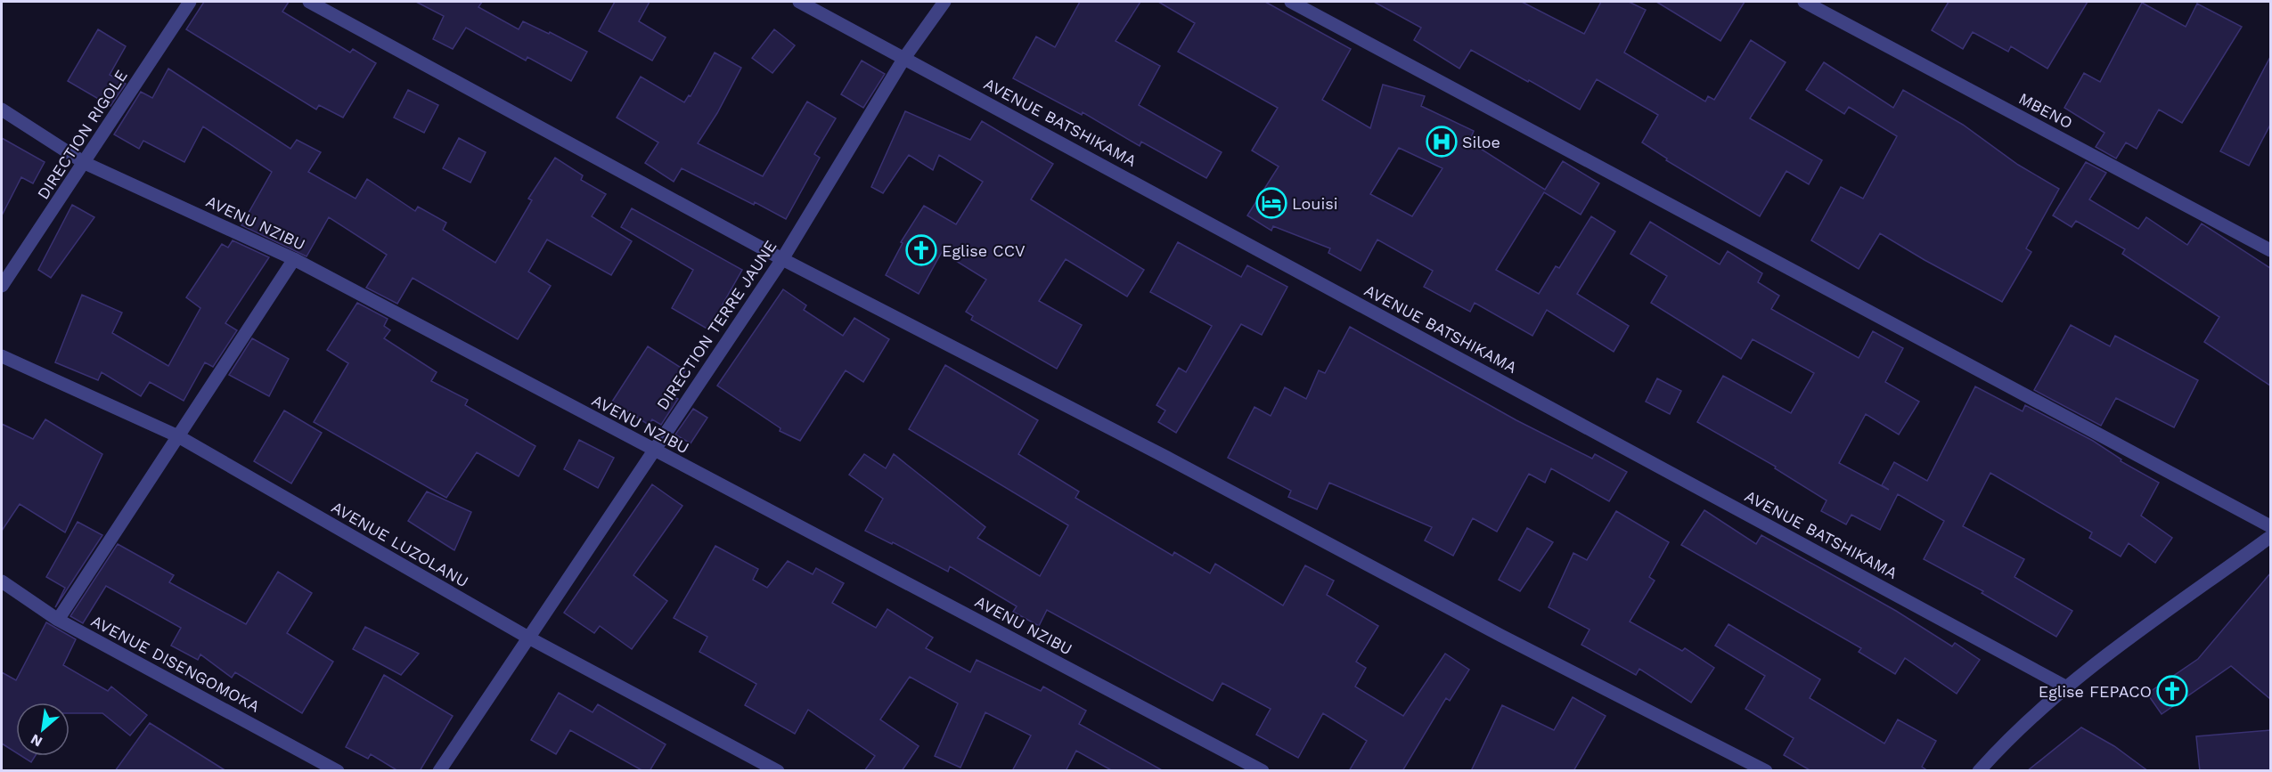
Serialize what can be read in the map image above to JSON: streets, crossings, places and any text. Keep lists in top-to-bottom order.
{
  "streets": {
    "street": [
      "MBENO",
      "AVENUE BATSHIKAMA",
      "DIRECTION RIGOLE",
      "AVENU NZIBU",
      "DIRECTION TERRE JAUNE",
      "AVENUE LUZOLANU",
      "AVENUE DISENGOMOKA"
    ]
  },
  "crossings": [
    ["AVENUE BATSHIKAMA", "DIRECTION TERRE JAUNE"],
    ["DIRECTION RIGOLE", "AVENU NZIBU"],
    ["AVENU NZIBU", "DIRECTION TERRE JAUNE"],
    ["DIRECTION TERRE JAUNE", "AVENUE LUZOLANU"]
  ],
  "places": {
    "hospital": ["Siloe"],
    "hotel": ["Louisi"],
    "church": ["Eglise CCV", "Eglise FEPACO"]
  },
  "north": "bottom left"
}
